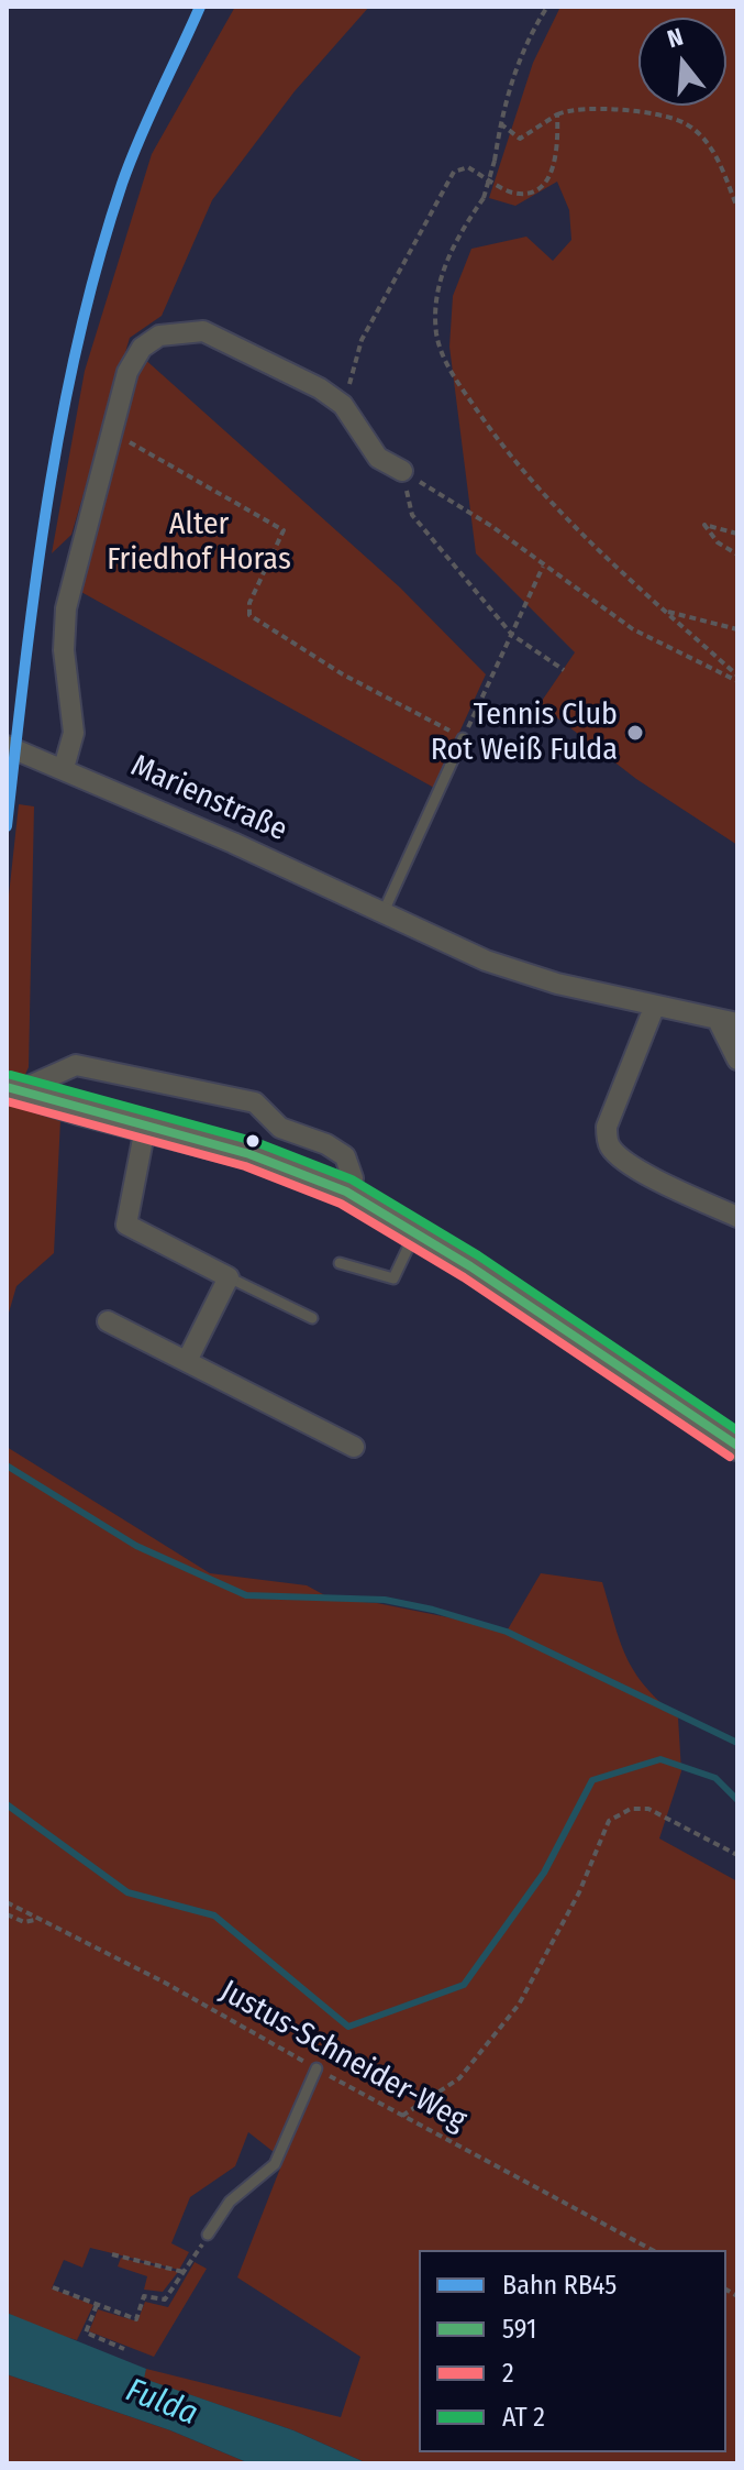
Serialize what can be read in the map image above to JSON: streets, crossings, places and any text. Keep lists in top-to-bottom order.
{
  "streets": {
    "street": ["Marienstraße"],
    "path": ["Justus-Schneider-Weg"]
  },
  "water": ["Fulda"],
  "parks": ["Alter Friedhof Horas"],
  "places": ["Tennis Club Rot Weiß Fulda"],
  "lines": ["rail line RB45", "transit line 591", "transit line 2"],
  "legend": [
    "Bahn RB45",
    "591",
    "2",
    "AT 2"
  ],
  "north": "top"
}
